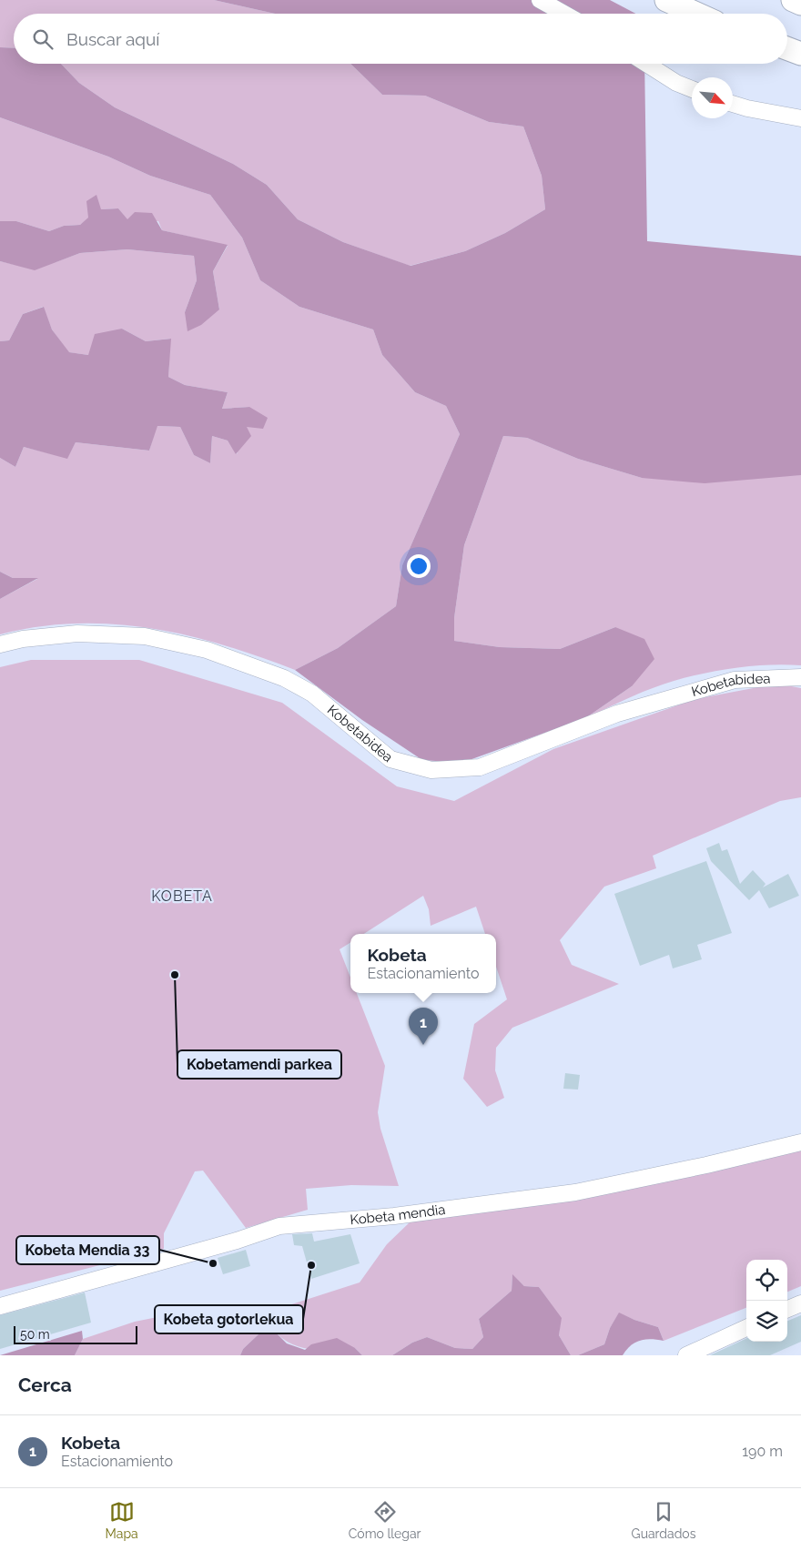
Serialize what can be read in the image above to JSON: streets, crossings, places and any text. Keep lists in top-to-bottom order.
{
  "streets": {
    "street": ["Kobetabidea", "Kobeta mendia"]
  },
  "districts": ["KOBETA"],
  "places": ["Kobetamendi parkea", "Kobeta Mendia 33", "Kobeta gotorlekua"],
  "scale_bar": "50 m",
  "north": "bottom right",
  "page": {
    "search": "Buscar aquí",
    "popup": ["Kobeta", "Estacionamiento"],
    "pins": "1",
    "scale": "50 m",
    "heading": "Cerca",
    "list": [
      {
        "mark": "1",
        "name": "Kobeta",
        "note": "Estacionamiento",
        "value": "190 m"
      }
    ],
    "nav": ["Mapa", "Cómo llegar", "Guardados"]
  }
}
